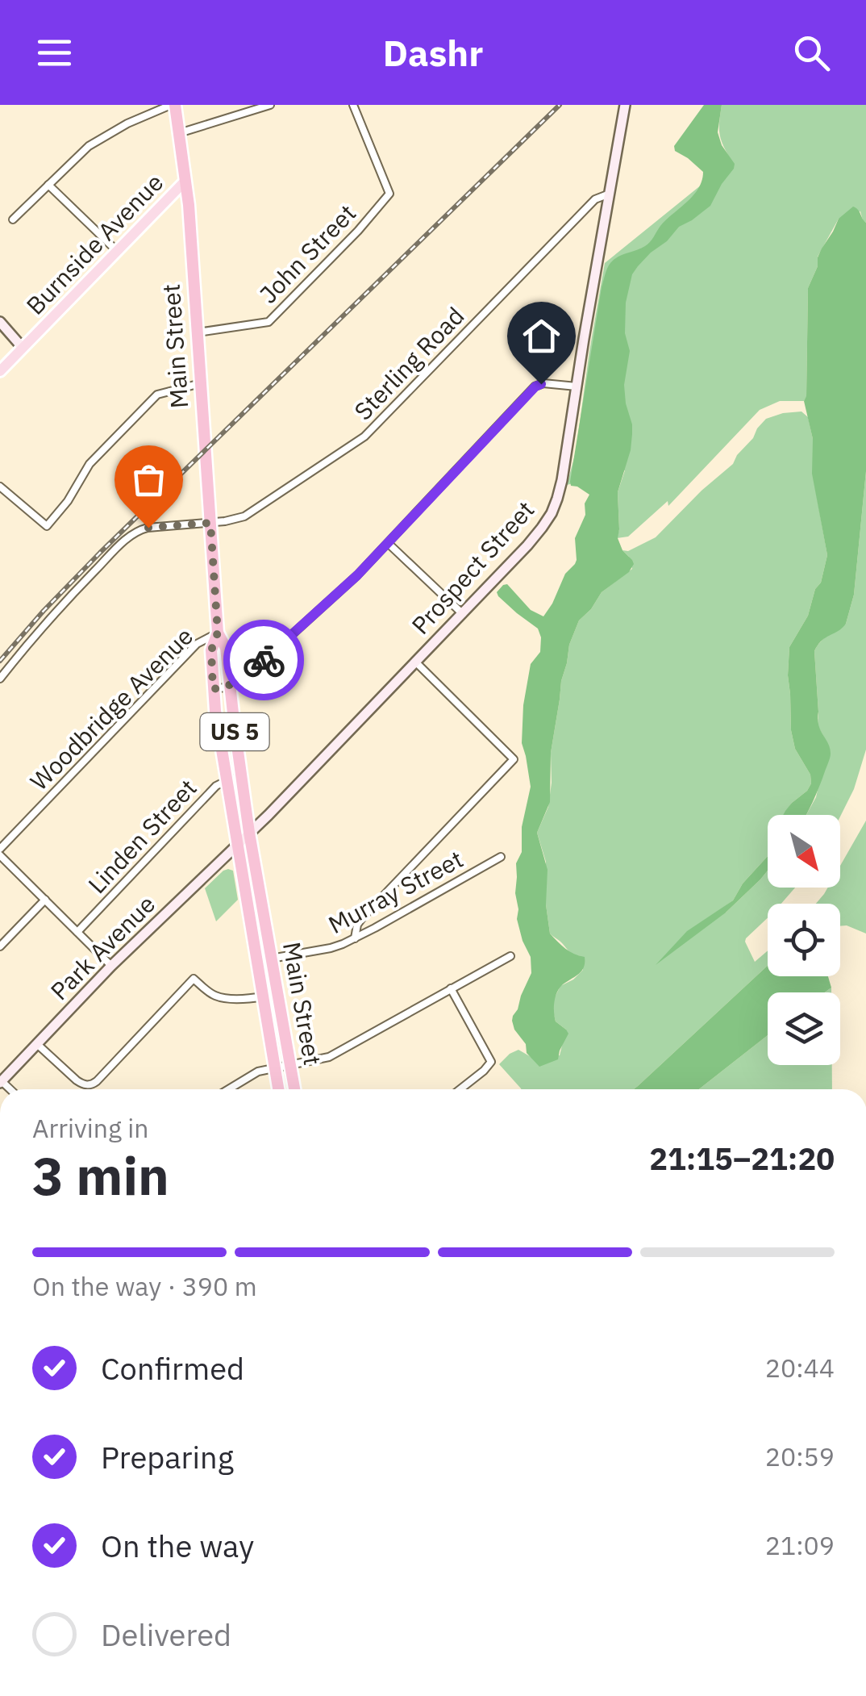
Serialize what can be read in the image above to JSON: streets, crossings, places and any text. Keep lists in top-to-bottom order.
{
  "streets": {
    "highway": ["Main Street", "US 5"],
    "main road": ["Burnside Avenue", "Prospect Street", "Park Avenue"],
    "street": [
      "John Street",
      "Sterling Road",
      "Woodbridge Avenue",
      "Linden Street",
      "Murray Street"
    ]
  },
  "crossings": [
    ["Burnside Avenue", "Main Street"],
    ["John Street", "Main Street"],
    ["Main Street", "Sterling Road"],
    ["Main Street", "Prospect Street"],
    ["Main Street", "Woodbridge Avenue"],
    ["Main Street", "Linden Street"],
    ["Main Street", "Murray Street"],
    ["Main Street", "Park Avenue"],
    ["Sterling Road", "Prospect Street"],
    ["Prospect Street", "Park Avenue"]
  ],
  "north": "bottom right",
  "page": {
    "header": "Dashr",
    "heading": ["3 min", "Arriving in", "21:15–21:20"],
    "bar": "On the way · 390 m",
    "list": [
      ["Confirmed", "20:44"],
      ["Preparing", "20:59"],
      ["On the way", "21:09"],
      "Delivered"
    ]
  }
}
